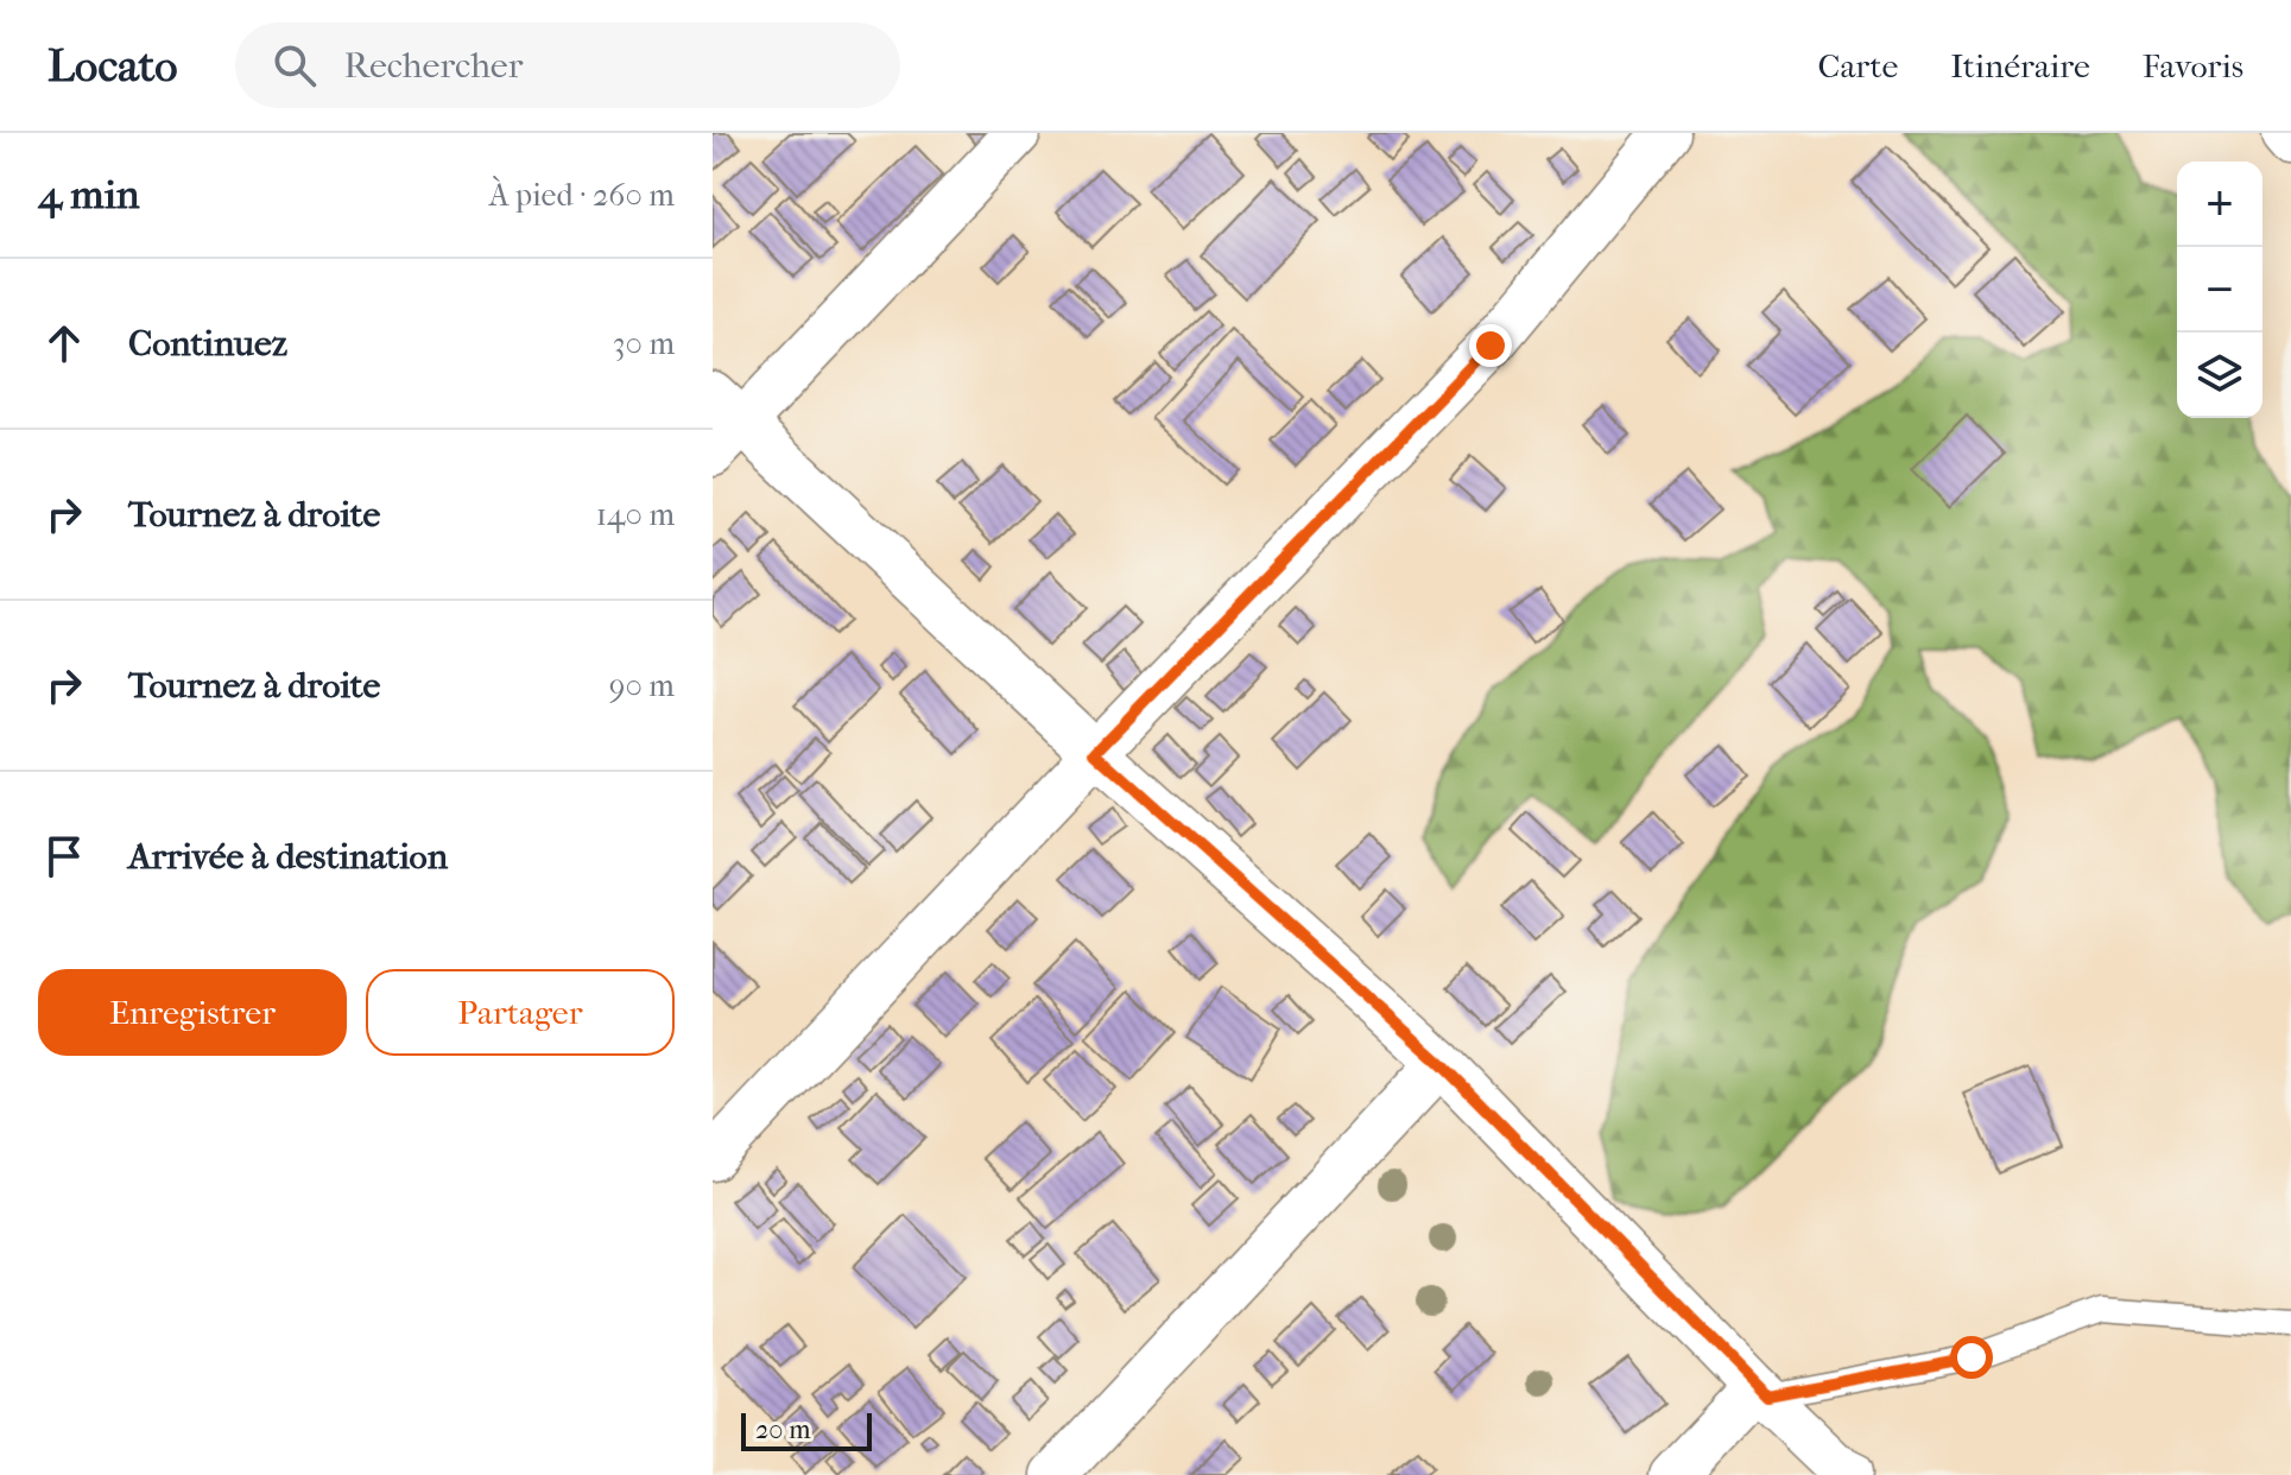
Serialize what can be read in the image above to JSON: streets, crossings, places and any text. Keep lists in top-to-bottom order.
{
  "scale_bar": "20 m",
  "page": {
    "header": "Locato",
    "search": "Rechercher",
    "nav": ["Carte", "Itinéraire", "Favoris"],
    "heading": ["4 min", "À pied · 260 m"],
    "map_buttons": ["+", "−"],
    "list": [
      ["Continuez", "30 m"],
      ["Tournez à droite", "140 m"],
      ["Tournez à droite", "90 m"],
      "Arrivée à destination"
    ],
    "buttons": ["Enregistrer", "Partager"],
    "scale": "20 m"
  }
}
